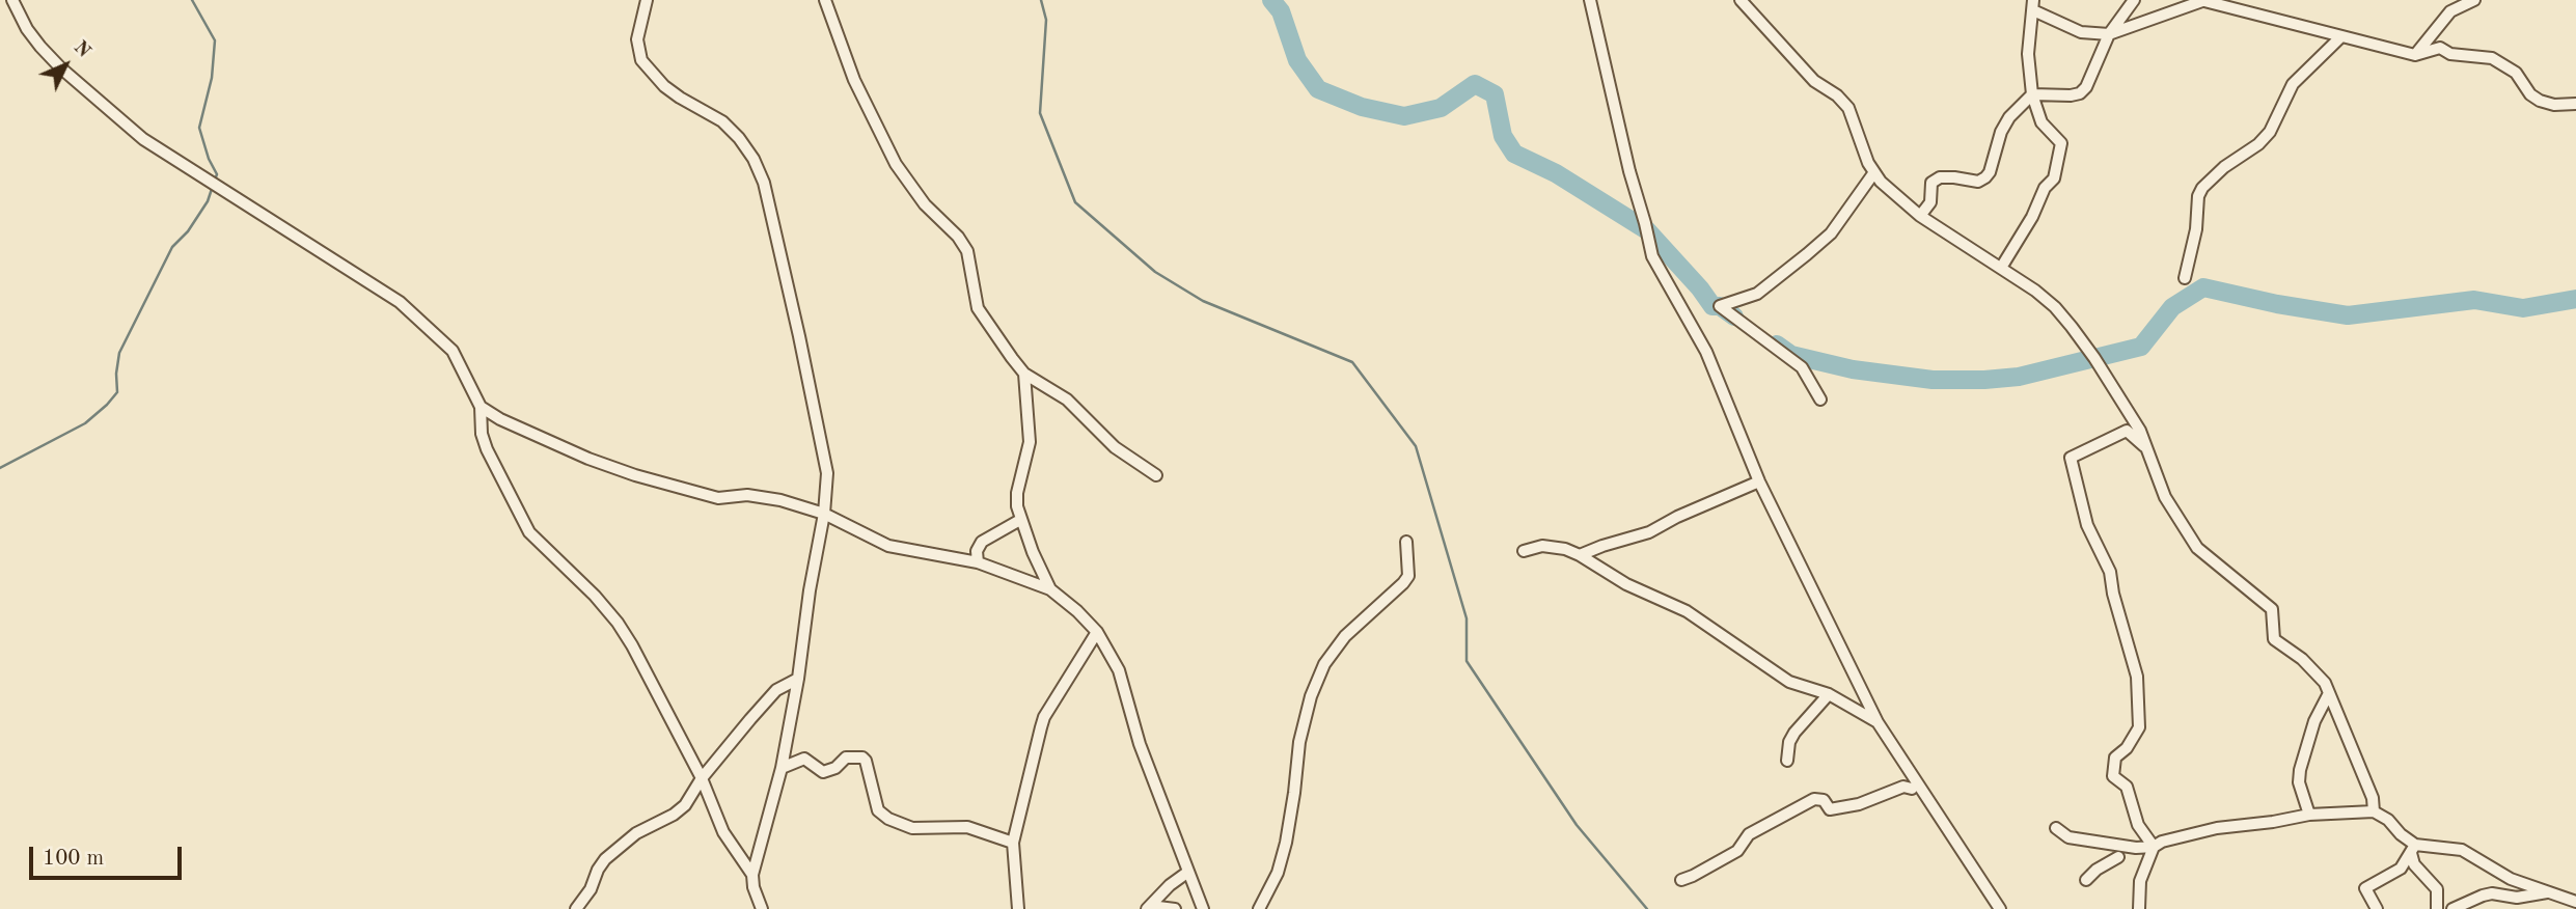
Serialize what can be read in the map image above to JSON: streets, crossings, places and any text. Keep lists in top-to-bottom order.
{
  "scale_bar": "100 m",
  "north": "top right"
}
